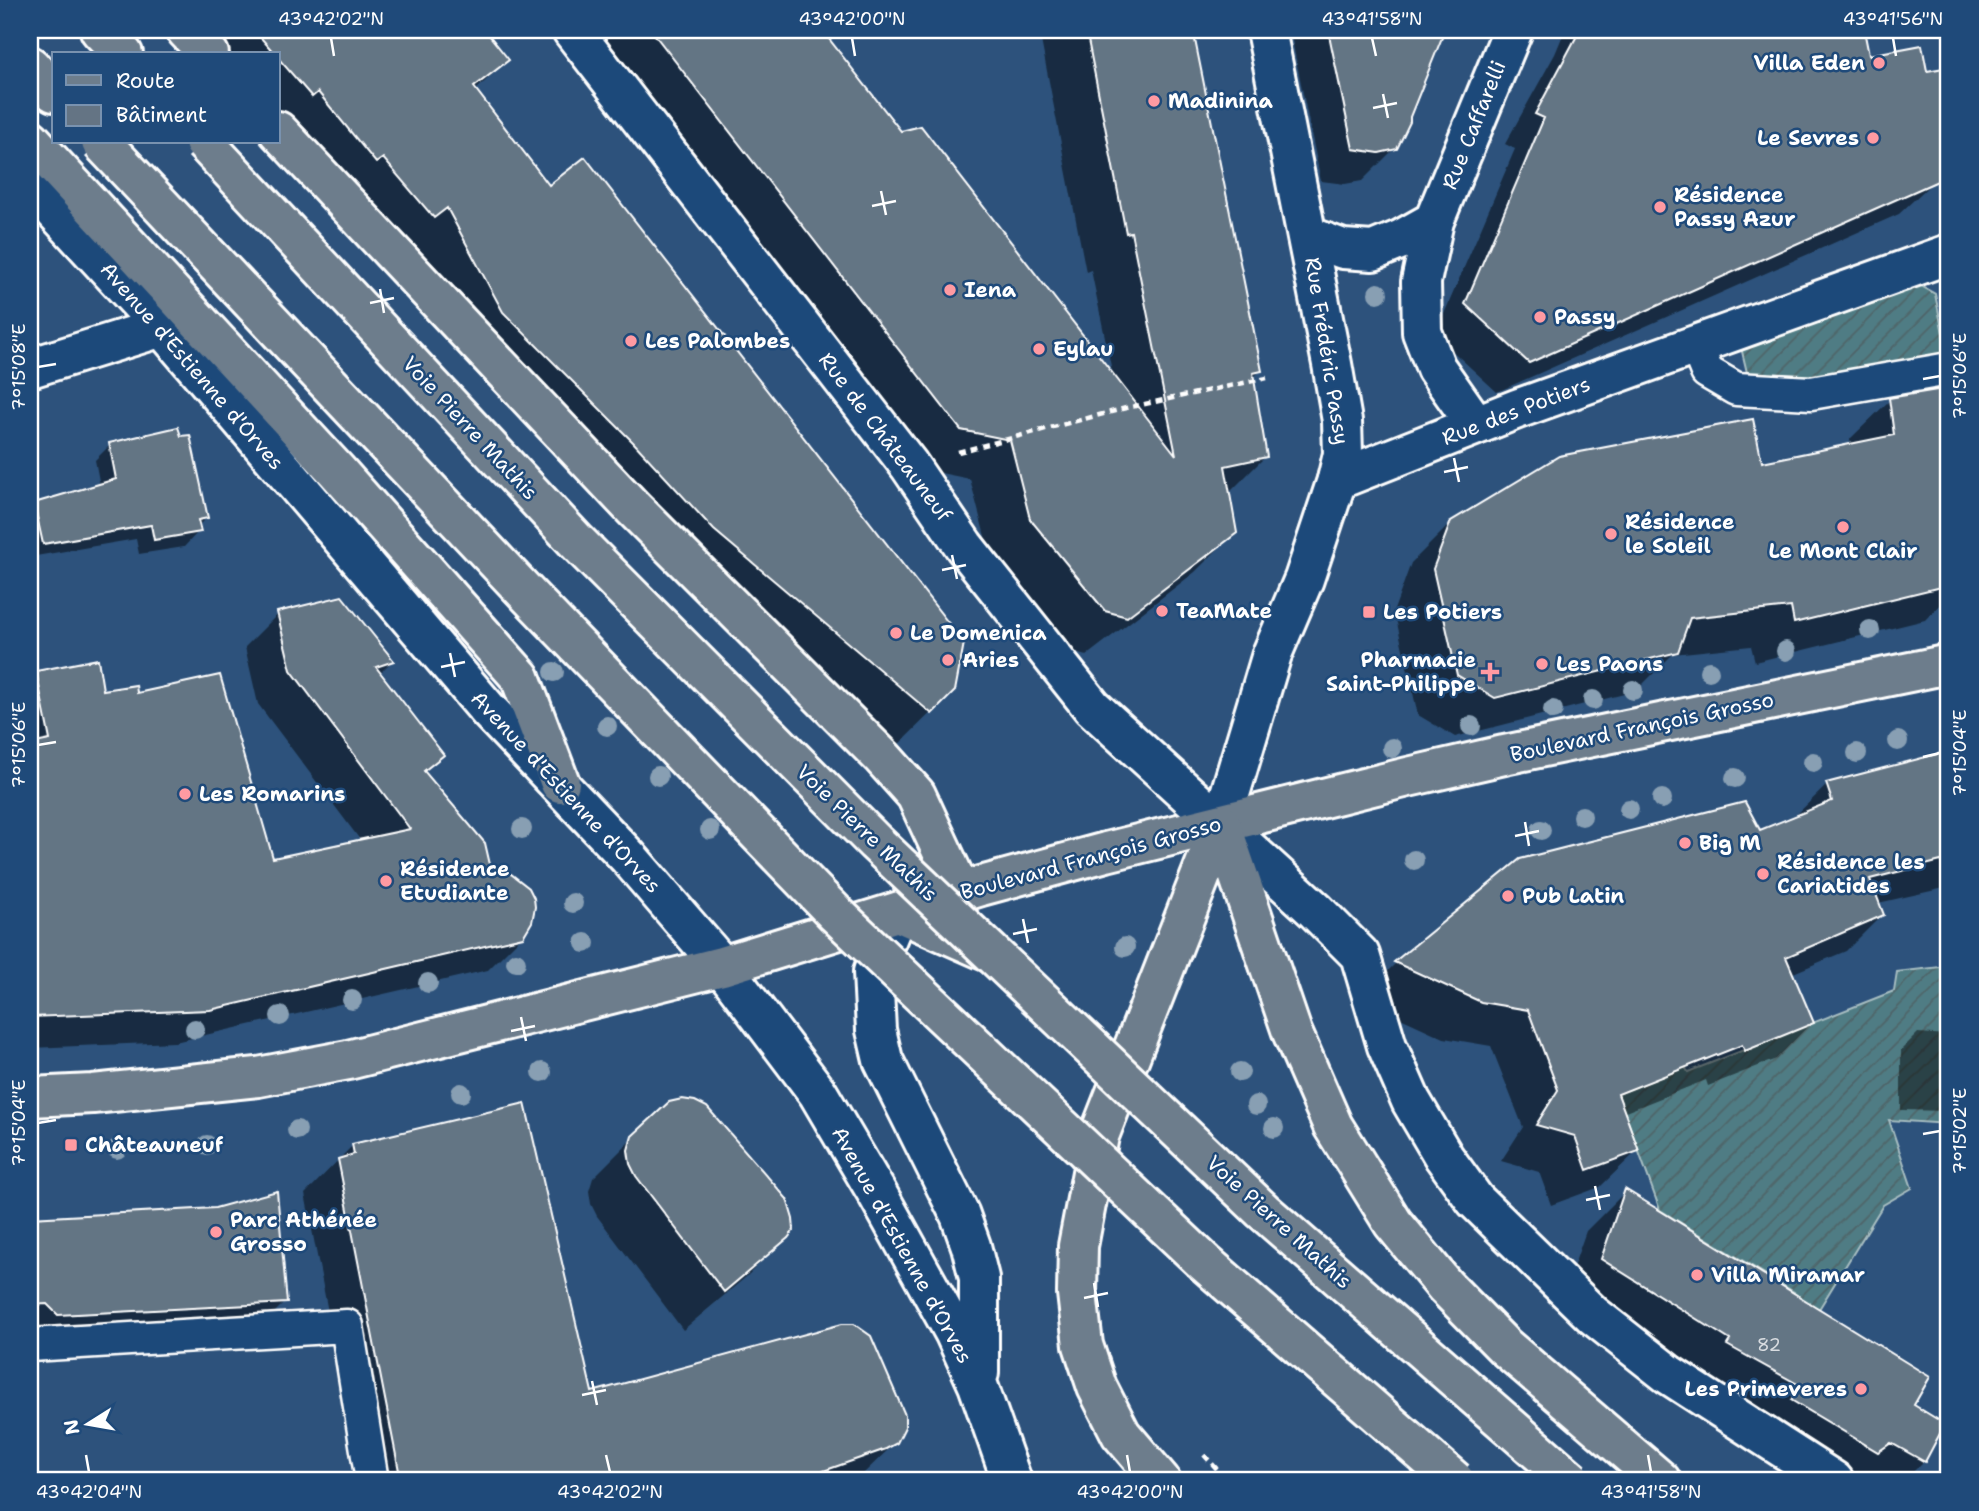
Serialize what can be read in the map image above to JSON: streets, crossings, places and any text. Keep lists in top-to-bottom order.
{
  "streets": {
    "main road": ["Voie Pierre Mathis", "Boulevard François Grosso"],
    "street": [
      "Rue Caffarelli",
      "Rue Frédéric Passy",
      "Avenue d'Estienne d'Orves",
      "Rue des Potiers",
      "Rue de Châteauneuf"
    ]
  },
  "crossings": [
    ["Rue Caffarelli", "Rue des Potiers"],
    ["Rue Frédéric Passy", "Rue des Potiers"],
    ["Rue Frédéric Passy", "Rue de Châteauneuf"],
    ["Rue Frédéric Passy", "Boulevard François Grosso"],
    ["Avenue d'Estienne d'Orves", "Boulevard François Grosso"],
    ["Rue de Châteauneuf", "Boulevard François Grosso"]
  ],
  "places": {
    "other": [
      "Villa Eden",
      "Madinina",
      "Le Sevres",
      "Résidence Passy Azur",
      "Iena",
      "Passy",
      "Les Palombes",
      "Eylau",
      "Le Mont Clair",
      "Résidence le Soleil",
      "TeaMate",
      "Le Domenica",
      "Aries",
      "Les Paons",
      "Les Romarins",
      "Big M",
      "Résidence les Cariatides",
      "Résidence Etudiante",
      "Pub Latin",
      "Parc Athénée Grosso",
      "Villa Miramar",
      "Les Primeveres"
    ],
    "transit": ["Les Potiers", "Châteauneuf"],
    "health": ["Pharmacie Saint-Philippe"]
  },
  "house_numbers": ["82"],
  "legend": ["Route", "Bâtiment"],
  "north": "left",
  "coordinates": [
    "43°42'02\"N",
    "43°42'00\"N",
    "43°41'58\"N",
    "43°41'56\"N",
    "7°15'08\"E",
    "7°15'06\"E",
    "7°15'04\"E",
    "7°15'02\"E",
    "43°42'04\"N"
  ]
}
